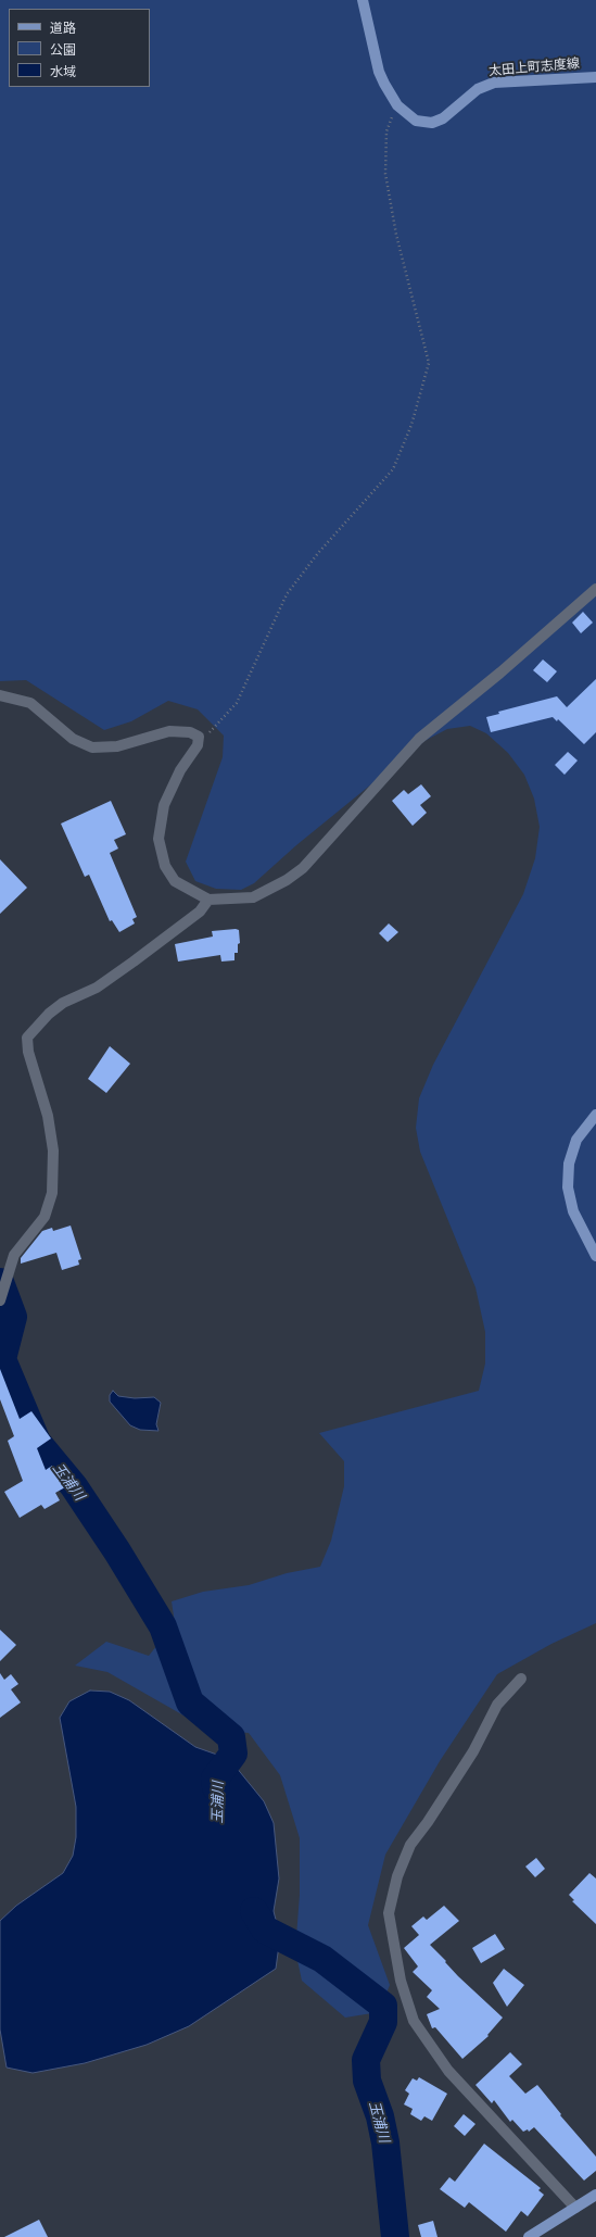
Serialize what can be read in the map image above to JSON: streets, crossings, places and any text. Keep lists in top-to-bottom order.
{
  "streets": {
    "main road": ["太田上町志度線"]
  },
  "water": ["玉浦川"],
  "legend": ["道路", "公園", "水域"]
}
